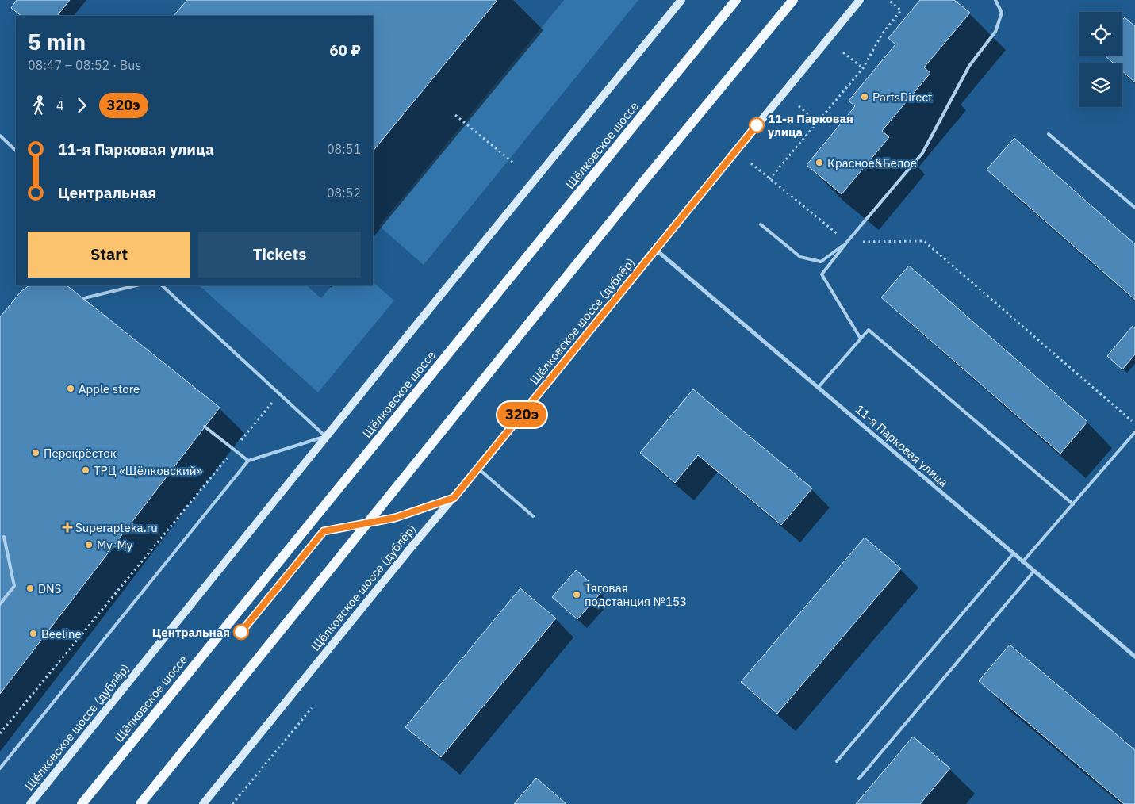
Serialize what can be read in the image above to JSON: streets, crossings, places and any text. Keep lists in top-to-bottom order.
{
  "streets": {
    "main road": ["Щёлковское шоссе", "Щёлковское шоссе (дублёр)"],
    "street": ["11-я Парковая улица"]
  },
  "crossings": [
    ["Щёлковское шоссе (дублёр)", "11-я Парковая улица"]
  ],
  "places": {
    "other": [
      "PartsDirect",
      "11-я Парковая улица",
      "Красное&Белое",
      "Apple store",
      "Перекрёсток",
      "ТРЦ «Щёлковский»",
      "Му-Му",
      "DNS",
      "Тяговая подстанция №153",
      "Центральная",
      "Beeline"
    ],
    "health": ["Superapteka.ru"]
  },
  "lines": ["bus line 320э"],
  "page": {
    "on_map": "320э",
    "heading": ["5 min", "08:47 – 08:52 · Bus", "60 ₽"],
    "legs": ["4", "320э"],
    "list": [
      {
        "name": "11-я Парковая улица",
        "value": "08:51"
      },
      {
        "name": "Центральная",
        "value": "08:52"
      }
    ],
    "buttons": ["Start", "Tickets"]
  }
}
